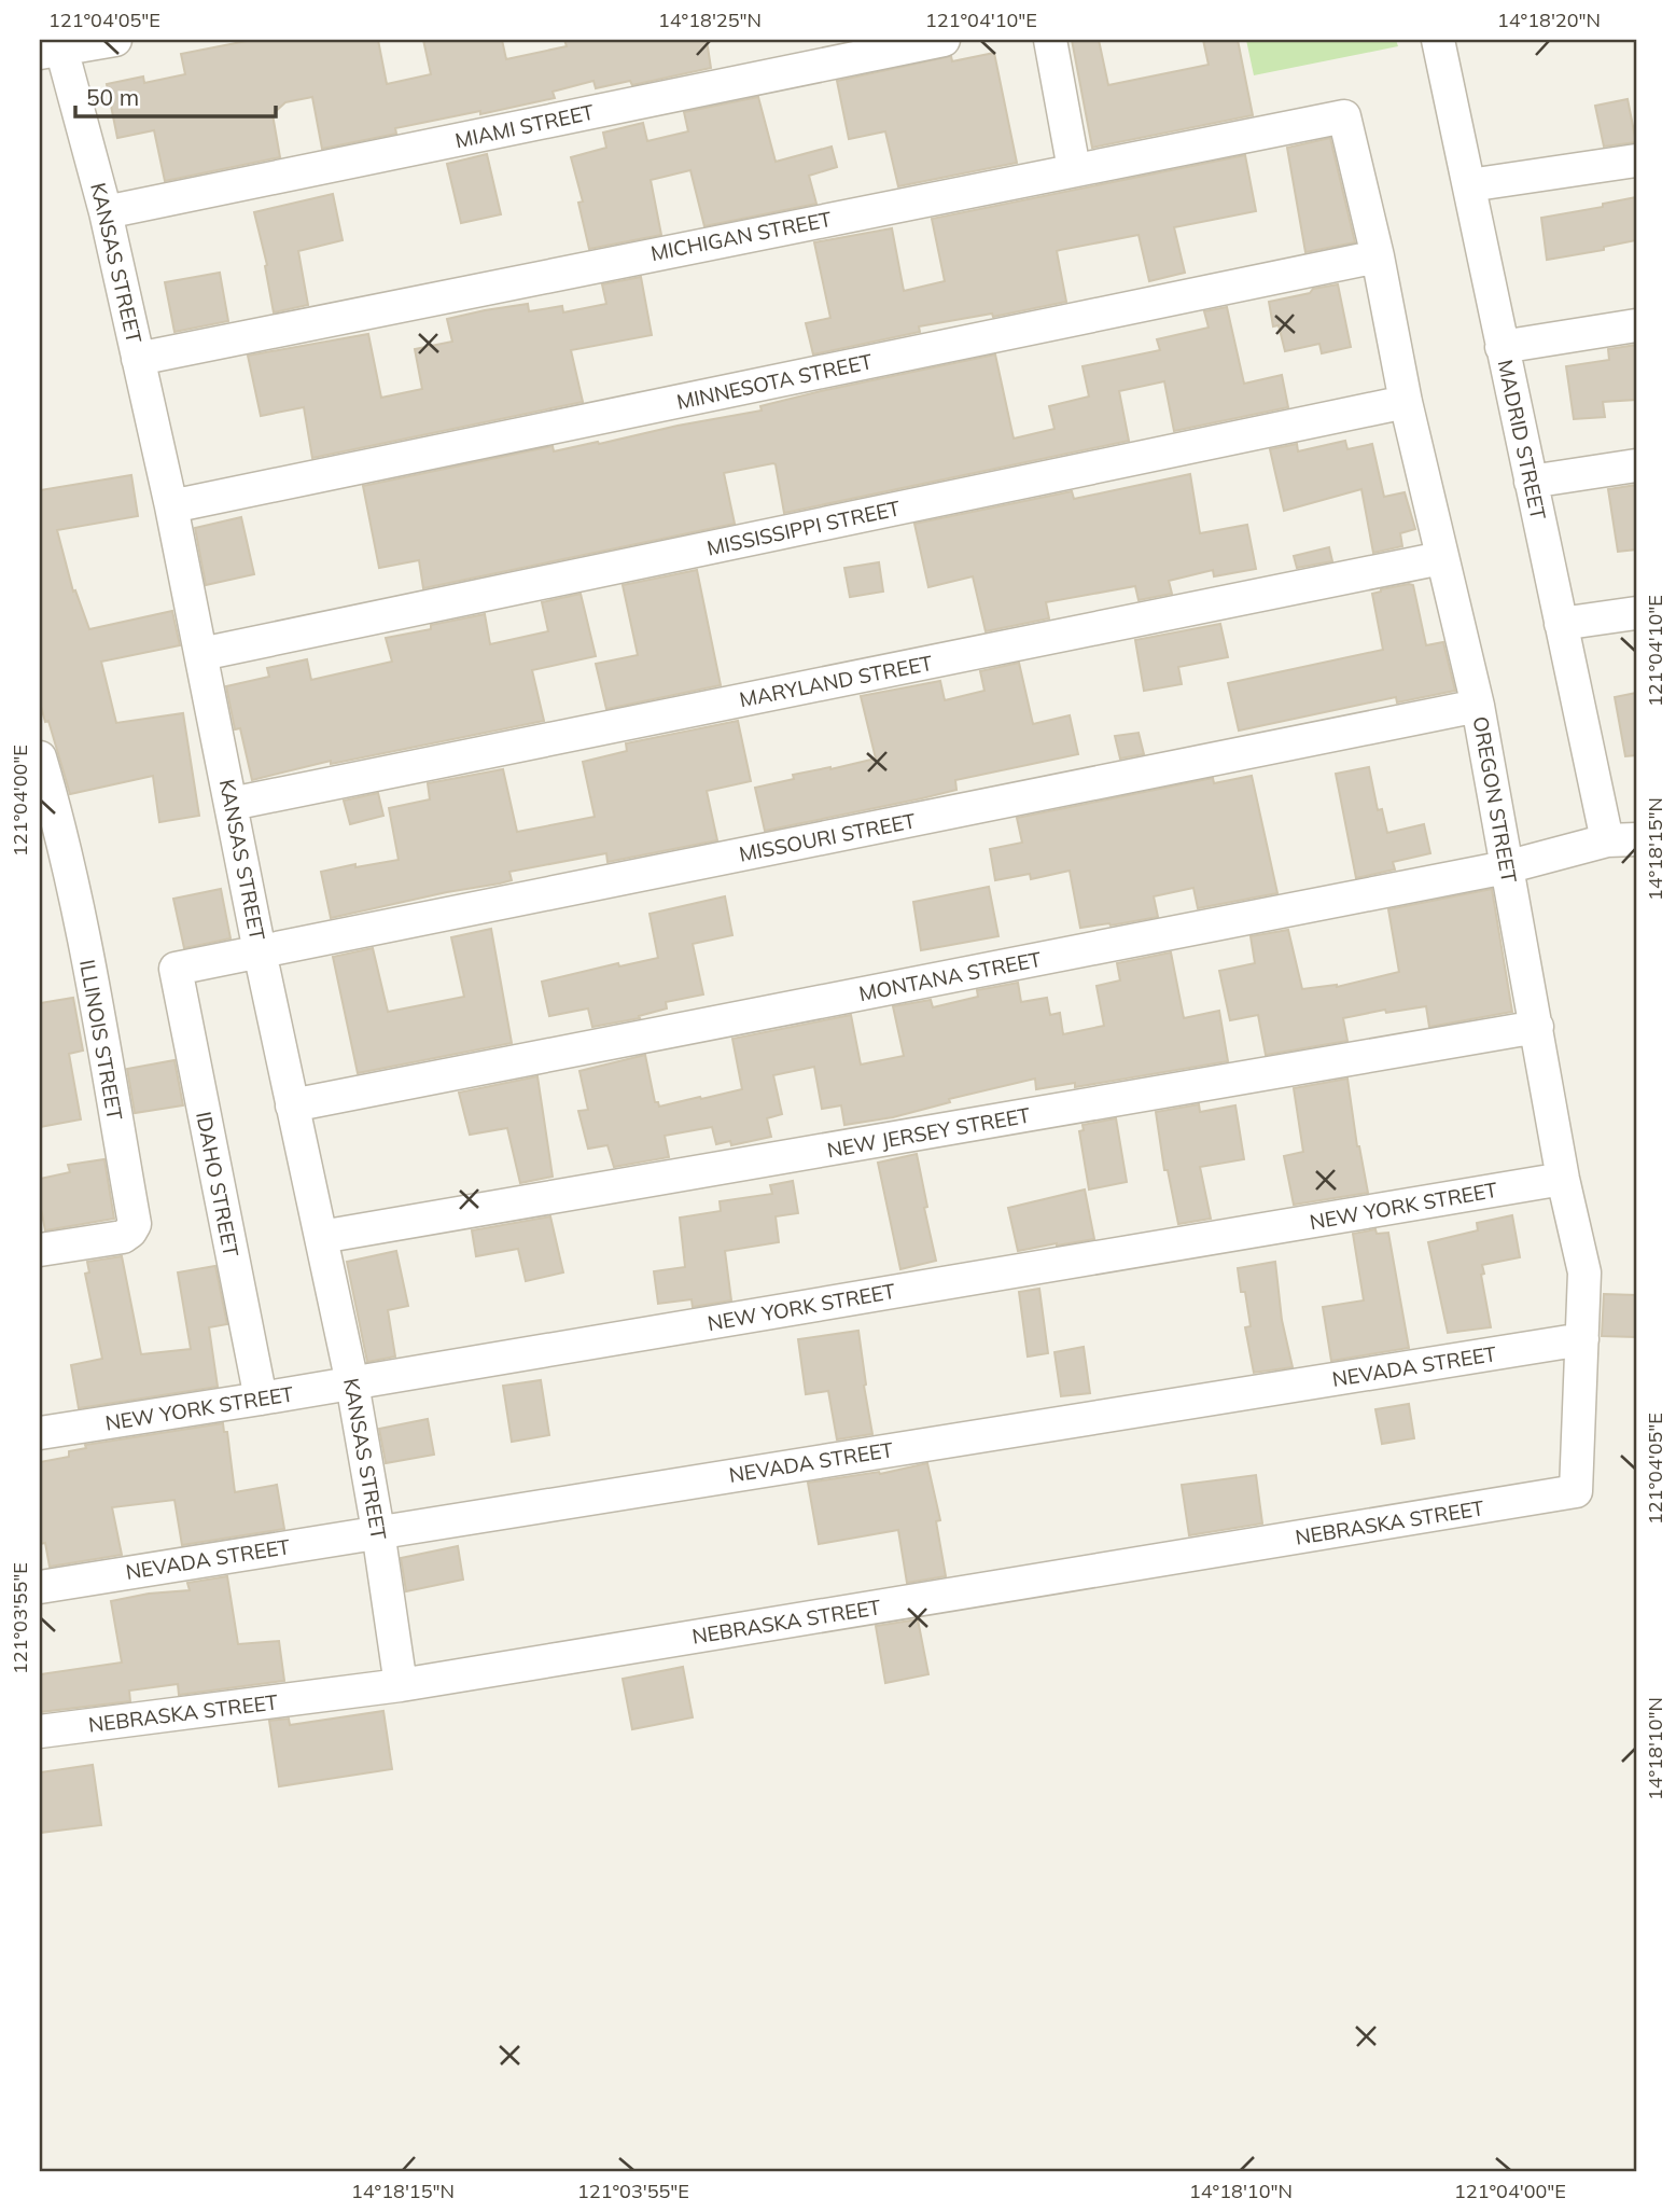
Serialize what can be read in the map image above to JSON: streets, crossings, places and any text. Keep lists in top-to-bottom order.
{
  "streets": {
    "street": [
      "MIAMI STREET",
      "MICHIGAN STREET",
      "KANSAS STREET",
      "MINNESOTA STREET",
      "MADRID STREET",
      "MISSISSIPPI STREET",
      "MARYLAND STREET",
      "OREGON STREET",
      "MISSOURI STREET",
      "MONTANA STREET",
      "ILLINOIS STREET",
      "NEW JERSEY STREET",
      "IDAHO STREET",
      "NEW YORK STREET",
      "NEVADA STREET",
      "NEBRASKA STREET"
    ]
  },
  "crossings": [
    ["MIAMI STREET", "KANSAS STREET"],
    ["MICHIGAN STREET", "KANSAS STREET"],
    ["MICHIGAN STREET", "OREGON STREET"],
    ["KANSAS STREET", "MINNESOTA STREET"],
    ["KANSAS STREET", "MISSISSIPPI STREET"],
    ["KANSAS STREET", "MARYLAND STREET"],
    ["KANSAS STREET", "MISSOURI STREET"],
    ["KANSAS STREET", "MONTANA STREET"],
    ["KANSAS STREET", "NEW JERSEY STREET"],
    ["KANSAS STREET", "NEW YORK STREET"],
    ["KANSAS STREET", "NEVADA STREET"],
    ["KANSAS STREET", "NEBRASKA STREET"],
    ["MINNESOTA STREET", "OREGON STREET"],
    ["MADRID STREET", "MONTANA STREET"],
    ["MISSISSIPPI STREET", "OREGON STREET"],
    ["MARYLAND STREET", "OREGON STREET"],
    ["OREGON STREET", "MISSOURI STREET"],
    ["OREGON STREET", "MONTANA STREET"],
    ["OREGON STREET", "NEW JERSEY STREET"],
    ["OREGON STREET", "NEW YORK STREET"],
    ["OREGON STREET", "NEVADA STREET"],
    ["OREGON STREET", "NEBRASKA STREET"],
    ["MISSOURI STREET", "IDAHO STREET"],
    ["IDAHO STREET", "NEW YORK STREET"]
  ],
  "scale_bar": "50 m",
  "coordinates": [
    "121°04'05\"E",
    "14°18'25\"N",
    "121°04'10\"E",
    "14°18'20\"N",
    "121°04'00\"E",
    "14°18'15\"N",
    "121°03'55\"E",
    "14°18'10\"N"
  ]
}
